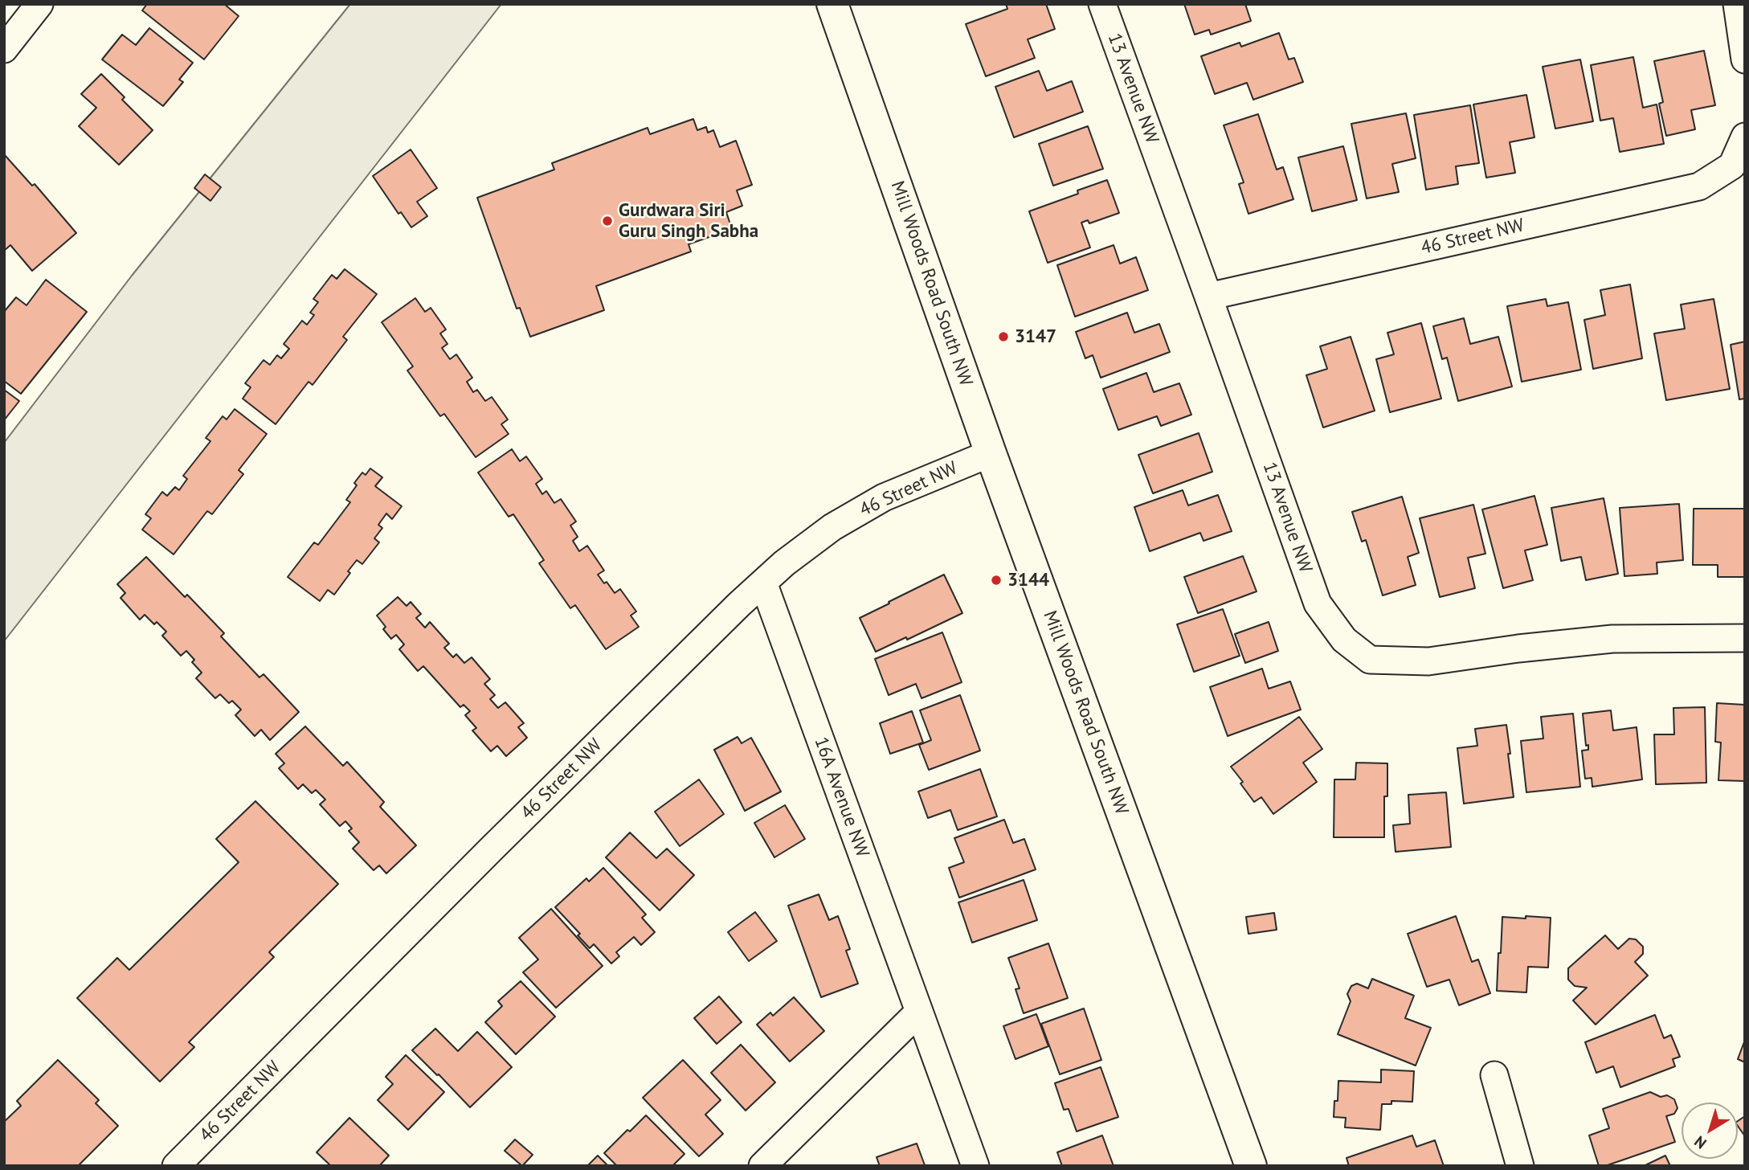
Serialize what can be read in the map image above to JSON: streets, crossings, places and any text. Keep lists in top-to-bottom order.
{
  "streets": {
    "street": [
      "13 Avenue NW",
      "46 Street NW",
      "Mill Woods Road South NW",
      "16A Avenue NW"
    ]
  },
  "crossings": [
    ["13 Avenue NW", "46 Street NW"],
    ["46 Street NW", "Mill Woods Road South NW"],
    ["46 Street NW", "16A Avenue NW"]
  ],
  "places": ["Gurdwara Siri Guru Singh Sabha", "3147", "3144"],
  "north": "bottom left"
}
